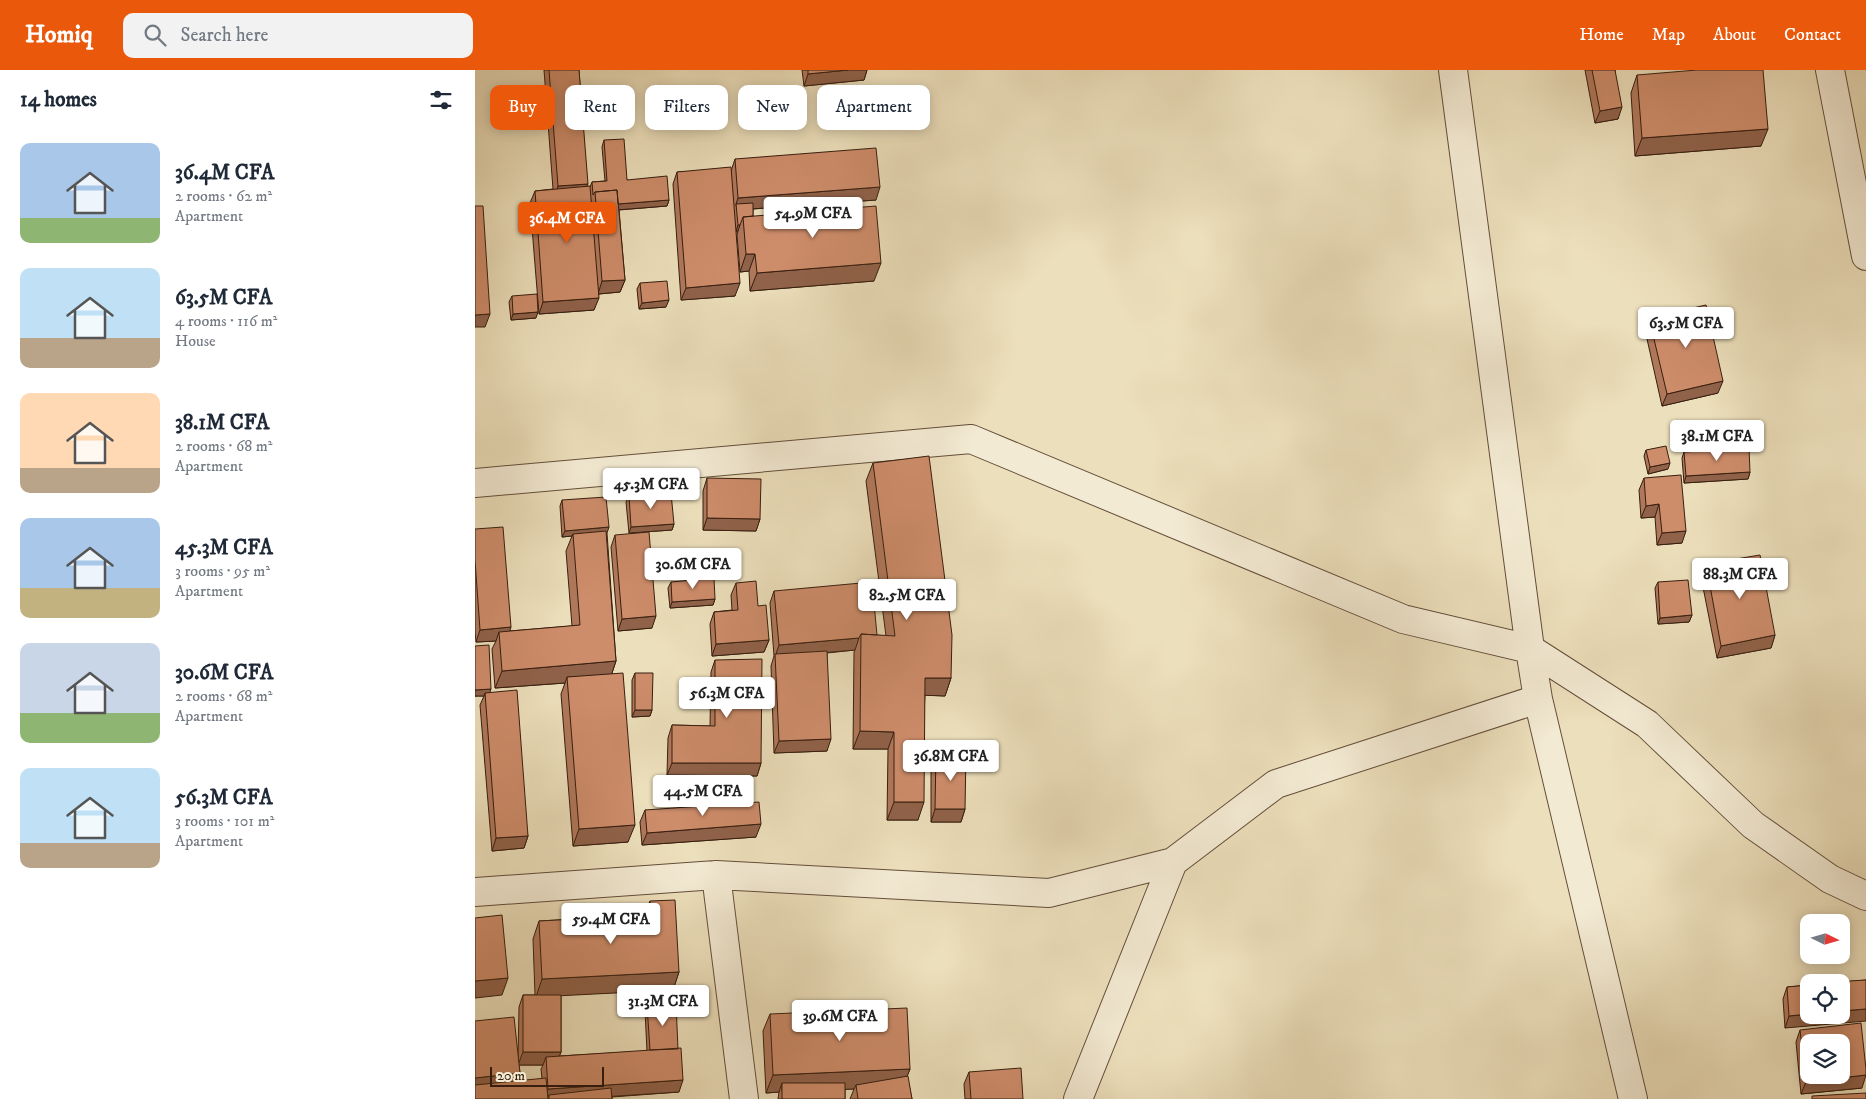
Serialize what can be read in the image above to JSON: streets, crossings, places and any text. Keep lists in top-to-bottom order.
{
  "scale_bar": "20 m",
  "north": "right",
  "page": {
    "header": "Homiq",
    "search": "Search here",
    "nav": [
      "Home",
      "Map",
      "About",
      "Contact"
    ],
    "heading": "14 homes",
    "chip": [
      "Buy",
      "Rent",
      "Filters",
      "New",
      "Apartment"
    ],
    "list": [
      {
        "name": "36.4M CFA",
        "note": "2 rooms · 62 m² · Apartment"
      },
      {
        "name": "63.5M CFA",
        "note": "4 rooms · 116 m² · House"
      },
      {
        "name": "38.1M CFA",
        "note": "2 rooms · 68 m² · Apartment"
      },
      {
        "name": "45.3M CFA",
        "note": "3 rooms · 95 m² · Apartment"
      },
      {
        "name": "30.6M CFA",
        "note": "2 rooms · 68 m² · Apartment"
      },
      {
        "name": "56.3M CFA",
        "note": "3 rooms · 101 m² · Apartment"
      }
    ],
    "price": [
      "54.9M CFA",
      "36.4M CFA",
      "63.5M CFA",
      "38.1M CFA",
      "45.3M CFA",
      "30.6M CFA",
      "88.3M CFA",
      "82.5M CFA",
      "56.3M CFA",
      "36.8M CFA",
      "44.5M CFA",
      "59.4M CFA",
      "31.3M CFA",
      "39.6M CFA"
    ],
    "scale": "20 m"
  }
}
